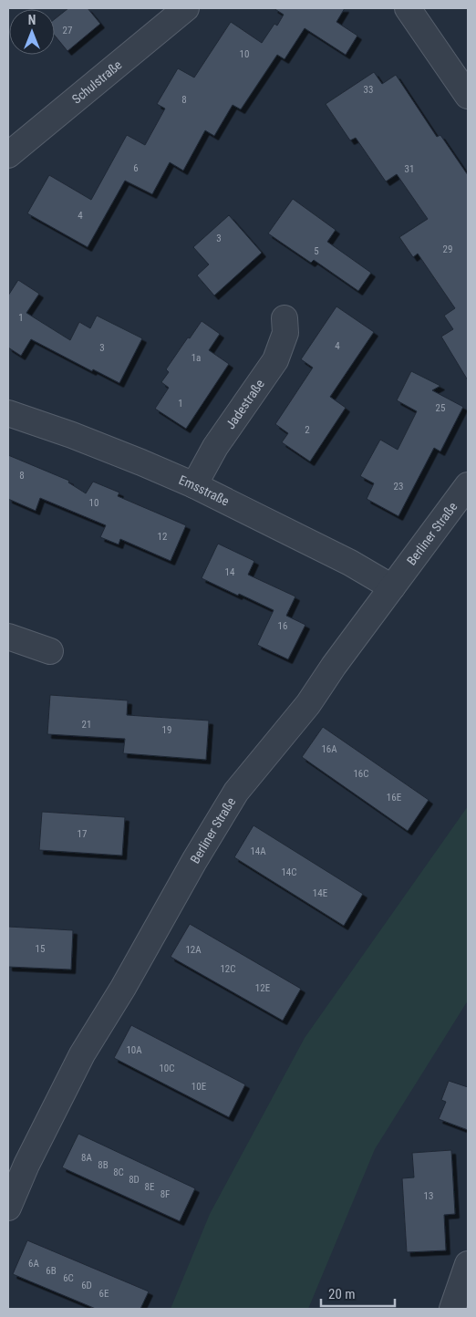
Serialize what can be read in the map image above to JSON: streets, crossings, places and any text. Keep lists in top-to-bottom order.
{
  "streets": {
    "street": [
      "Schulstraße",
      "Jadestraße",
      "Emsstraße",
      "Berliner Straße"
    ]
  },
  "crossings": [
    ["Jadestraße", "Emsstraße"],
    ["Emsstraße", "Berliner Straße"]
  ],
  "house_numbers": [
    "27",
    "10",
    "33",
    "8",
    "6",
    "31",
    "4",
    "3",
    "29",
    "5",
    "1",
    "4",
    "3",
    "1a",
    "1",
    "25",
    "2",
    "8",
    "23",
    "10",
    "12",
    "14",
    "16",
    "21",
    "19",
    "16A",
    "16C",
    "16E",
    "17",
    "14A",
    "14C",
    "14E",
    "15",
    "12A",
    "12C",
    "12E",
    "10A",
    "10C",
    "10E",
    "8A",
    "8B",
    "8C",
    "8D",
    "8E",
    "8F",
    "13",
    "6A",
    "6B",
    "6C",
    "6D",
    "6E"
  ],
  "scale_bar": "20 m",
  "north": "top"
}
